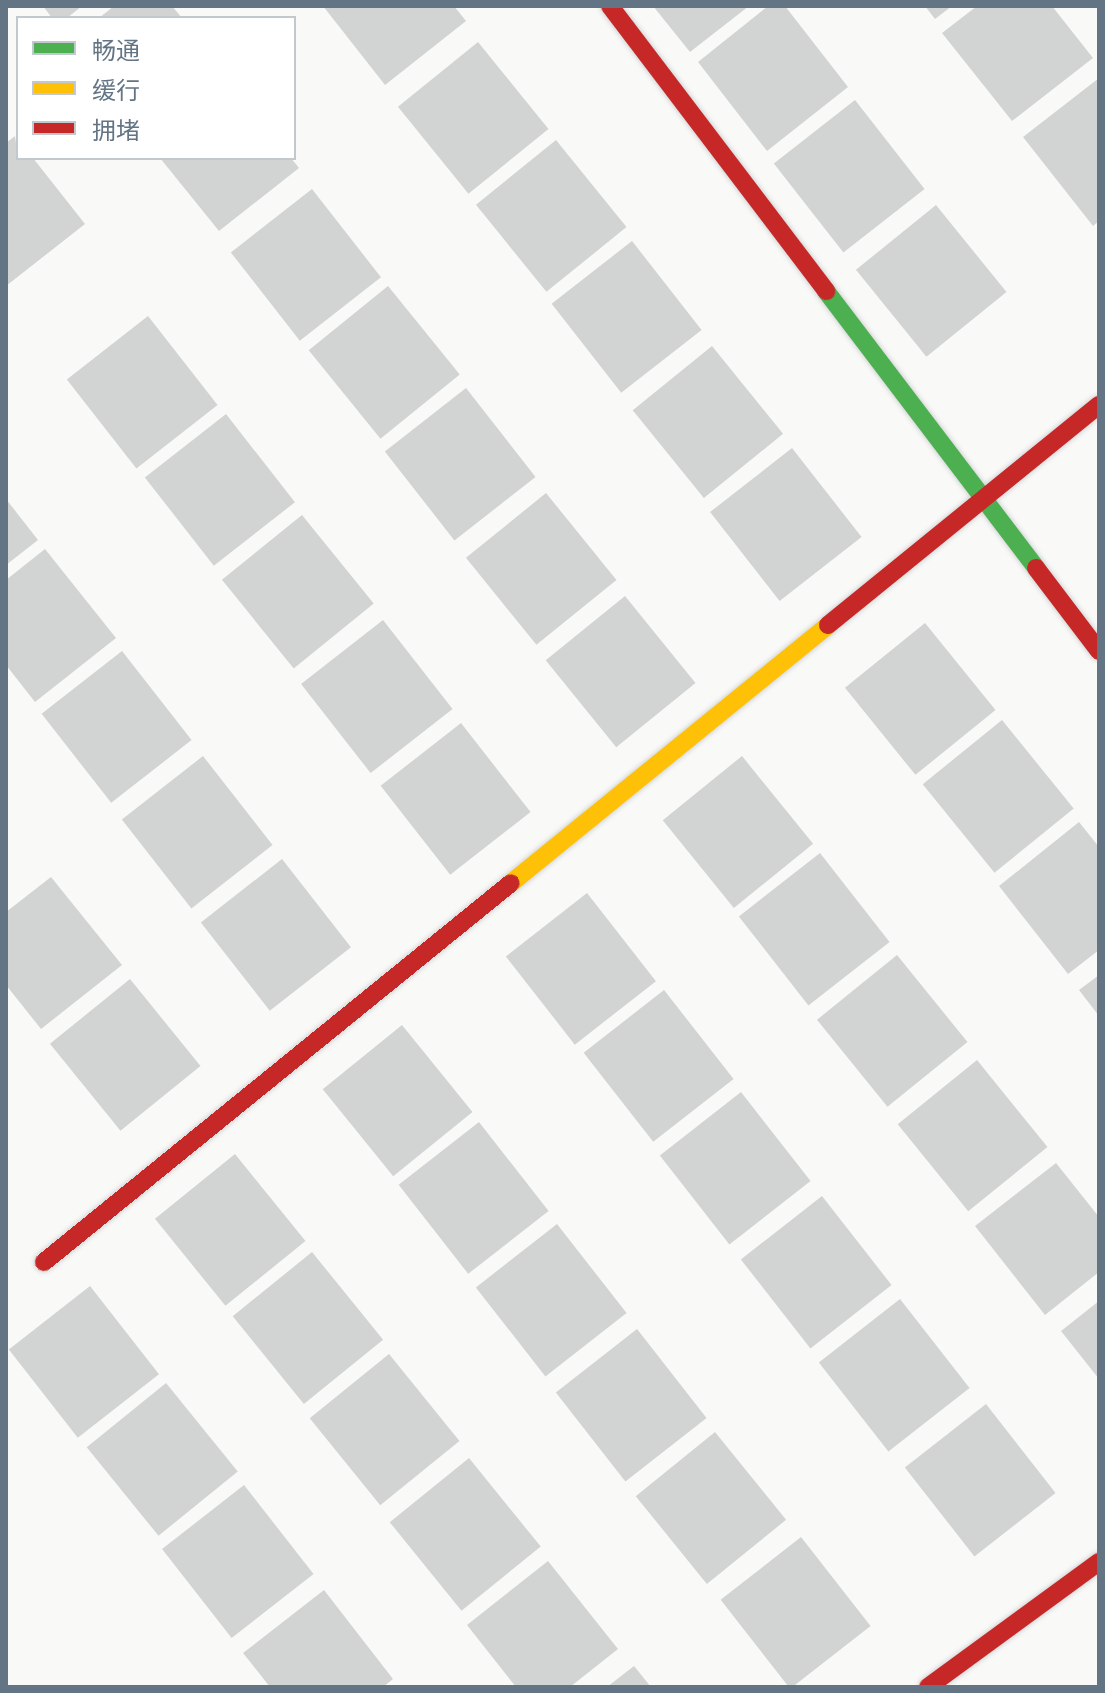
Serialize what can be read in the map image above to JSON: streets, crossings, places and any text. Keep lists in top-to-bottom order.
{
  "legend": ["畅通", "缓行", "拥堵"]
}
